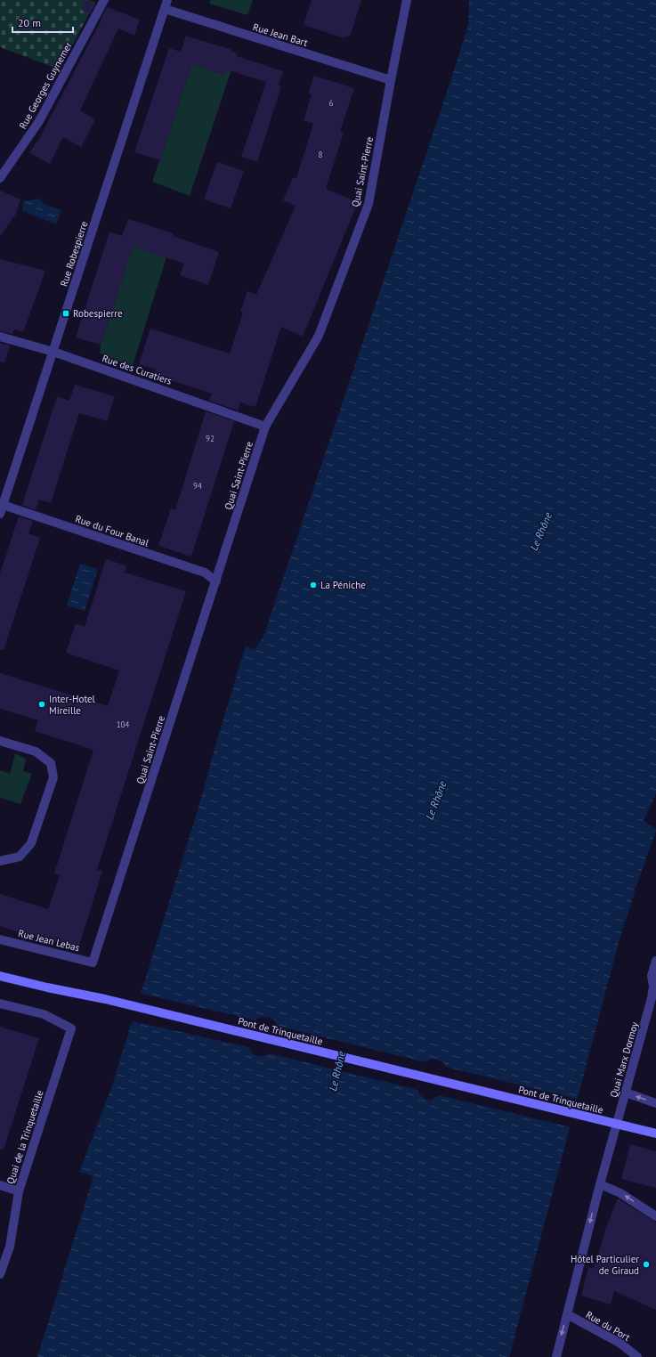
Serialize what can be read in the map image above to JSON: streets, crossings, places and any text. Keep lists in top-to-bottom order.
{
  "streets": {
    "main road": ["Pont de Trinquetaille"],
    "street": [
      "Rue Jean Bart",
      "Rue Georges Guynemer",
      "Quai Saint-Pierre",
      "Rue Robespierre",
      "Rue des Curatiers",
      "Rue du Four Banal",
      "Rue Jean Lebas",
      "Quai Marx Dormoy",
      "Quai de la Trinquetaille",
      "Rue du Port"
    ]
  },
  "crossings": [
    ["Rue Jean Bart", "Quai Saint-Pierre"],
    ["Rue Jean Bart", "Rue Robespierre"],
    ["Quai Saint-Pierre", "Rue des Curatiers"],
    ["Quai Saint-Pierre", "Rue du Four Banal"],
    ["Quai Saint-Pierre", "Rue Jean Lebas"],
    ["Rue Robespierre", "Rue des Curatiers"],
    ["Rue Robespierre", "Rue du Four Banal"],
    ["Quai Marx Dormoy", "Rue du Port"]
  ],
  "one_way": ["Quai Marx Dormoy"],
  "water": ["Le Rhône"],
  "places": {
    "transit": ["Robespierre"],
    "other": ["La Péniche", "Inter-Hotel Mireille", "Hôtel Particulier de Giraud"]
  },
  "house_numbers": [
    "6",
    "8",
    "92",
    "94",
    "104"
  ],
  "scale_bar": "20 m"
}
